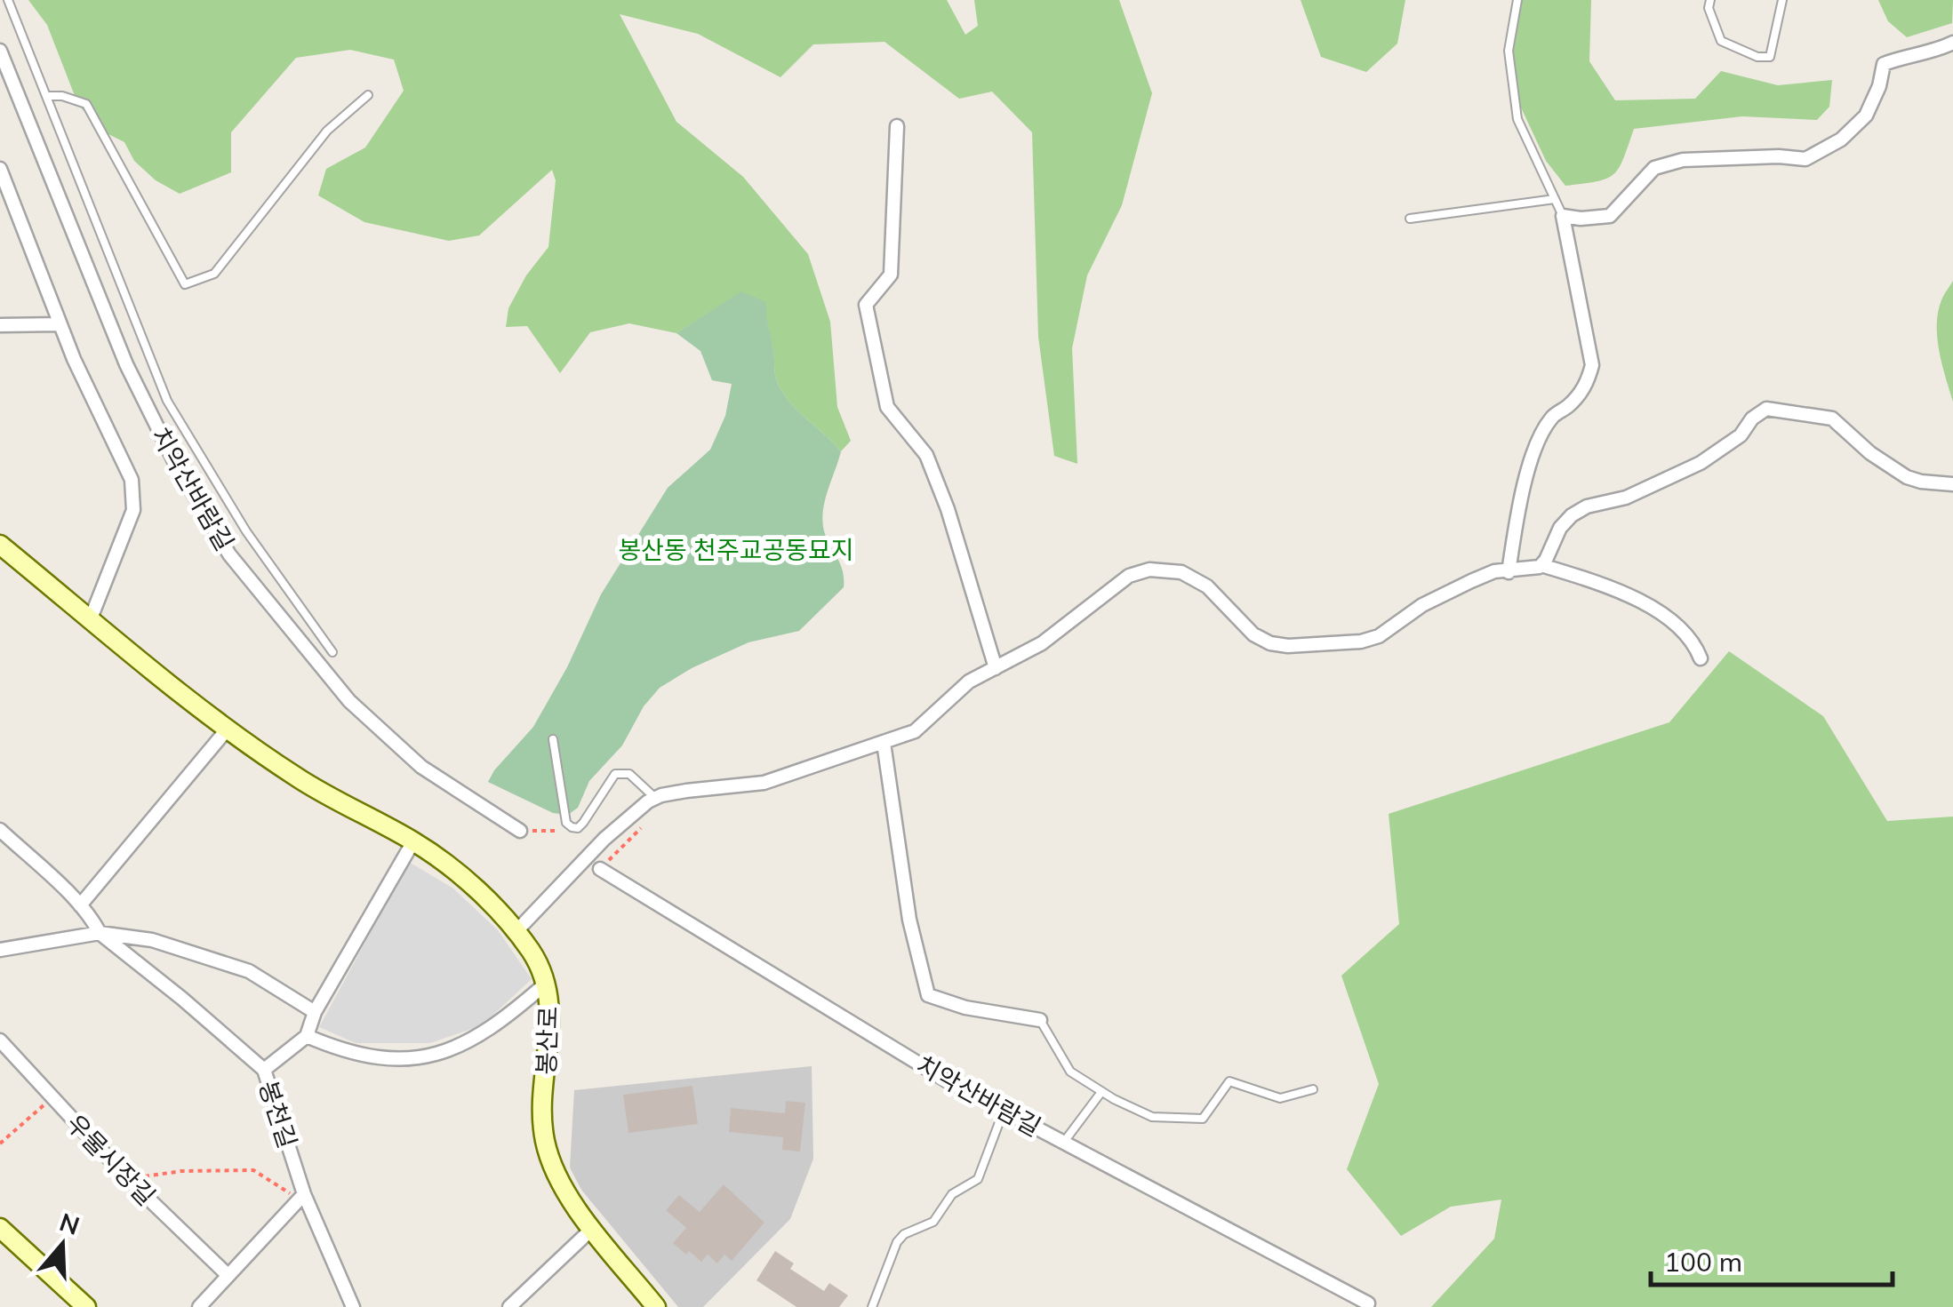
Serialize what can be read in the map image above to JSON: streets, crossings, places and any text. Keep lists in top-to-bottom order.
{
  "streets": {
    "street": [
      "치악산바람길",
      "봉산로",
      "봉천길",
      "우물시장길"
    ]
  },
  "parks": ["봉산동 천주교공동묘지"],
  "scale_bar": "100 m",
  "north": "top"
}
